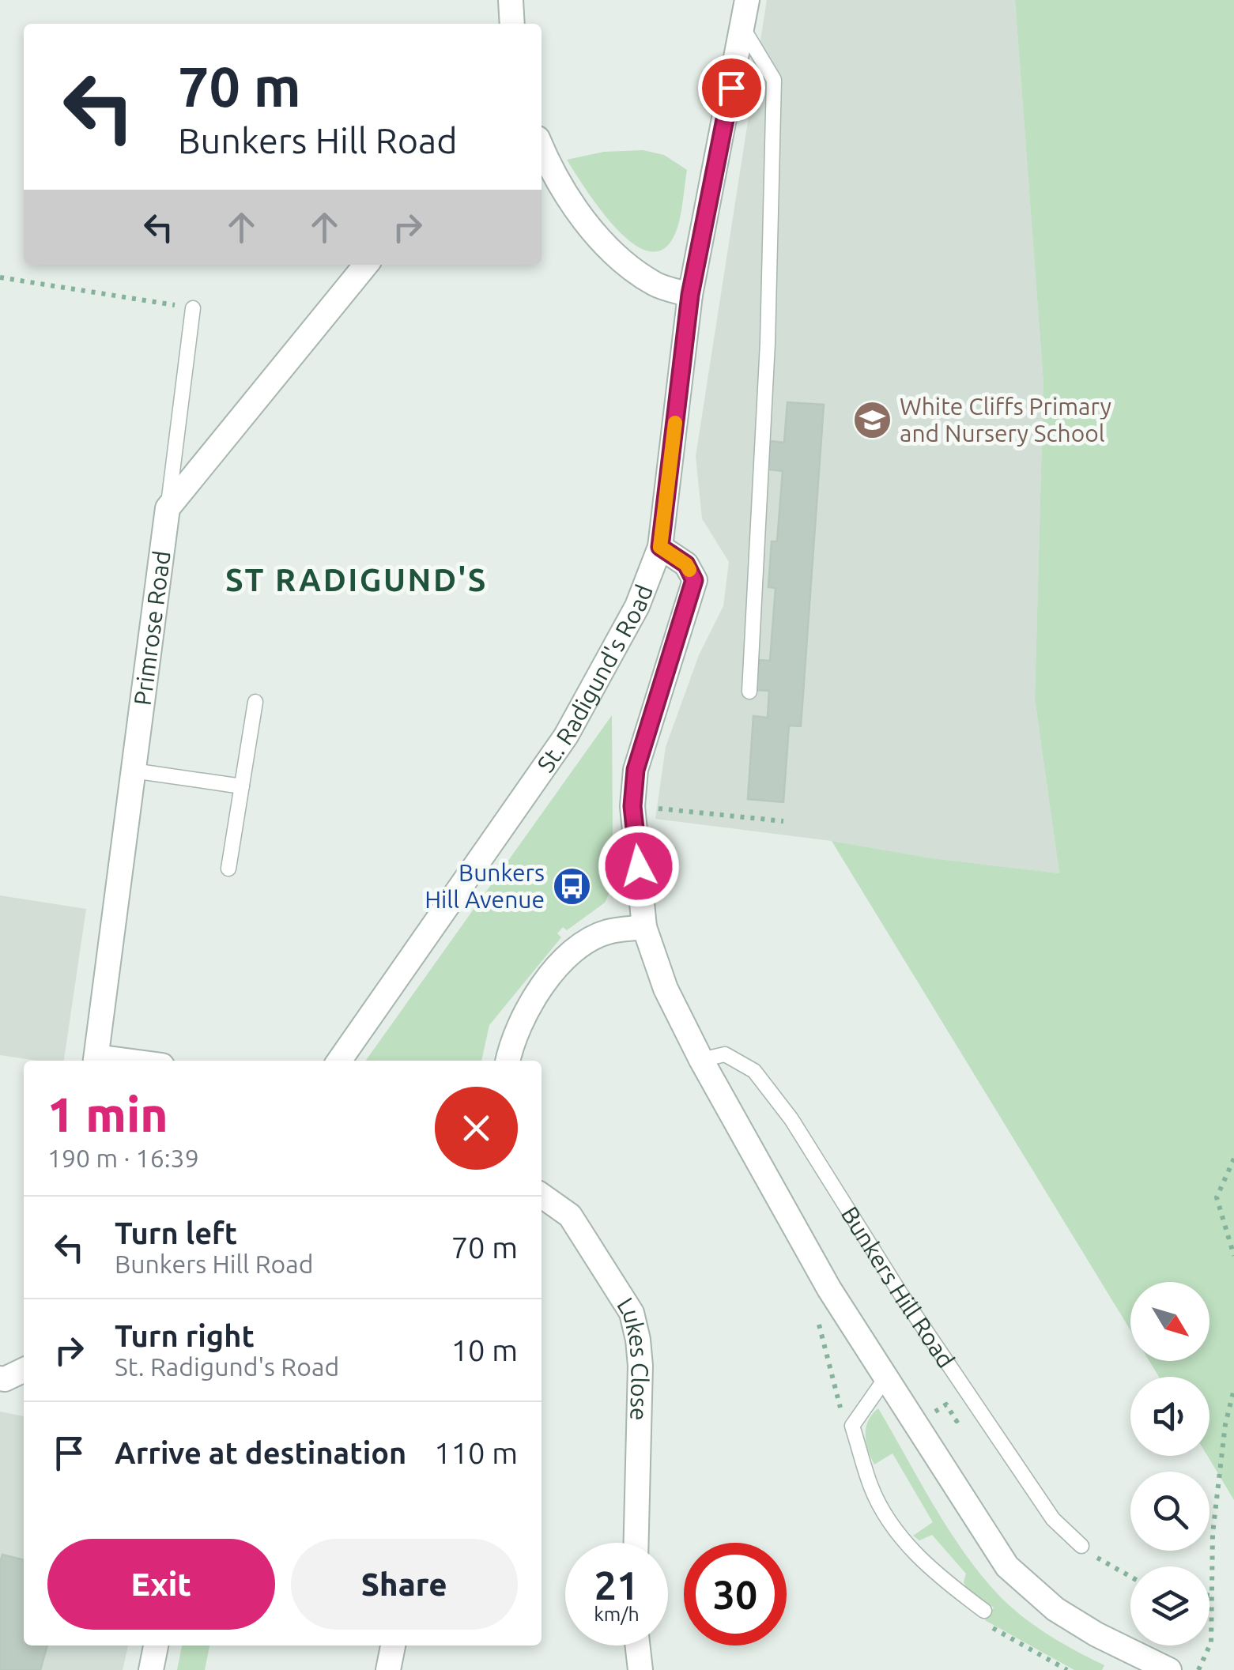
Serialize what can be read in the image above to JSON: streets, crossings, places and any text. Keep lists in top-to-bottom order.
{
  "streets": {
    "street": ["Primrose Road", "St. Radigund's Road", "Lukes Close"],
    "lane": ["Bunkers Hill Road"]
  },
  "districts": ["ST RADIGUND'S"],
  "places": {
    "school or university": ["White Cliffs Primary and Nursery School"],
    "bus stop": ["Bunkers Hill Avenue"]
  },
  "north": "bottom right",
  "page": {
    "turn": ["70 m", "Bunkers Hill Road"],
    "heading": ["1 min", "190 m · 16:39"],
    "list": [
      {
        "name": "Turn left",
        "note": "Bunkers Hill Road",
        "value": "70 m"
      },
      {
        "name": "Turn right",
        "note": "St. Radigund's Road",
        "value": "10 m"
      },
      {
        "name": "Arrive at destination",
        "value": "110 m"
      }
    ],
    "buttons": ["Exit", "Share"],
    "speed": "21 km/h",
    "limit": "30"
  }
}
